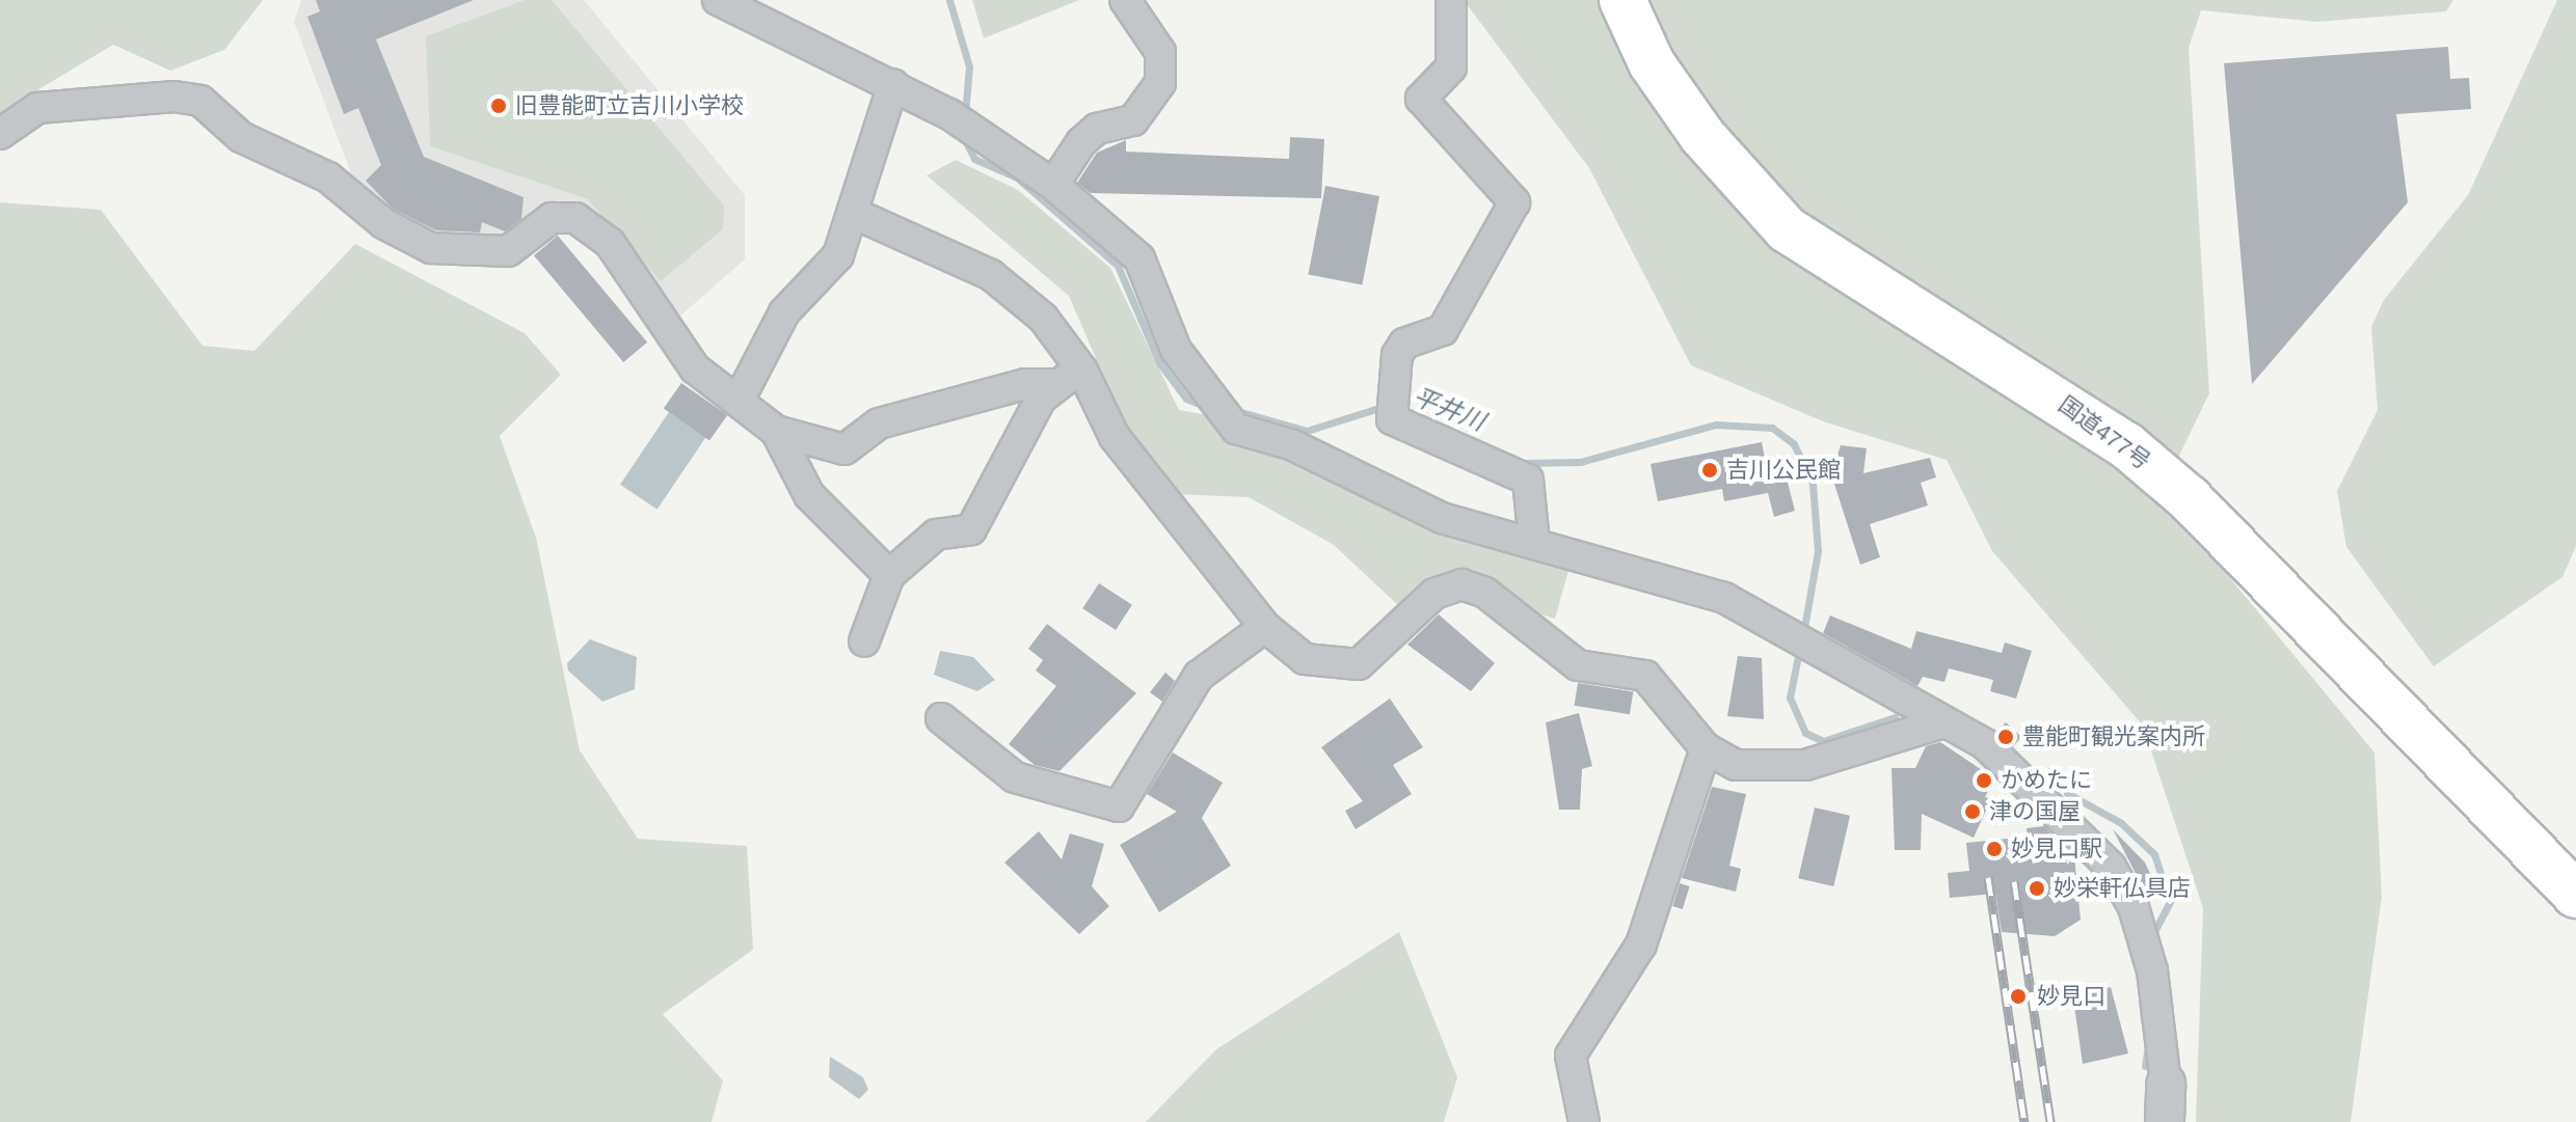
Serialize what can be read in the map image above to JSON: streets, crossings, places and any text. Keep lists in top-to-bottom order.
{
  "streets": {
    "highway": ["国道477号"]
  },
  "water": ["平井川"],
  "places": [
    "旧豊能町立吉川小学校",
    "吉川公民館",
    "豊能町観光案内所",
    "かめたに",
    "津の国屋",
    "妙見口駅",
    "妙栄軒仏具店",
    "妙見口"
  ]
}
